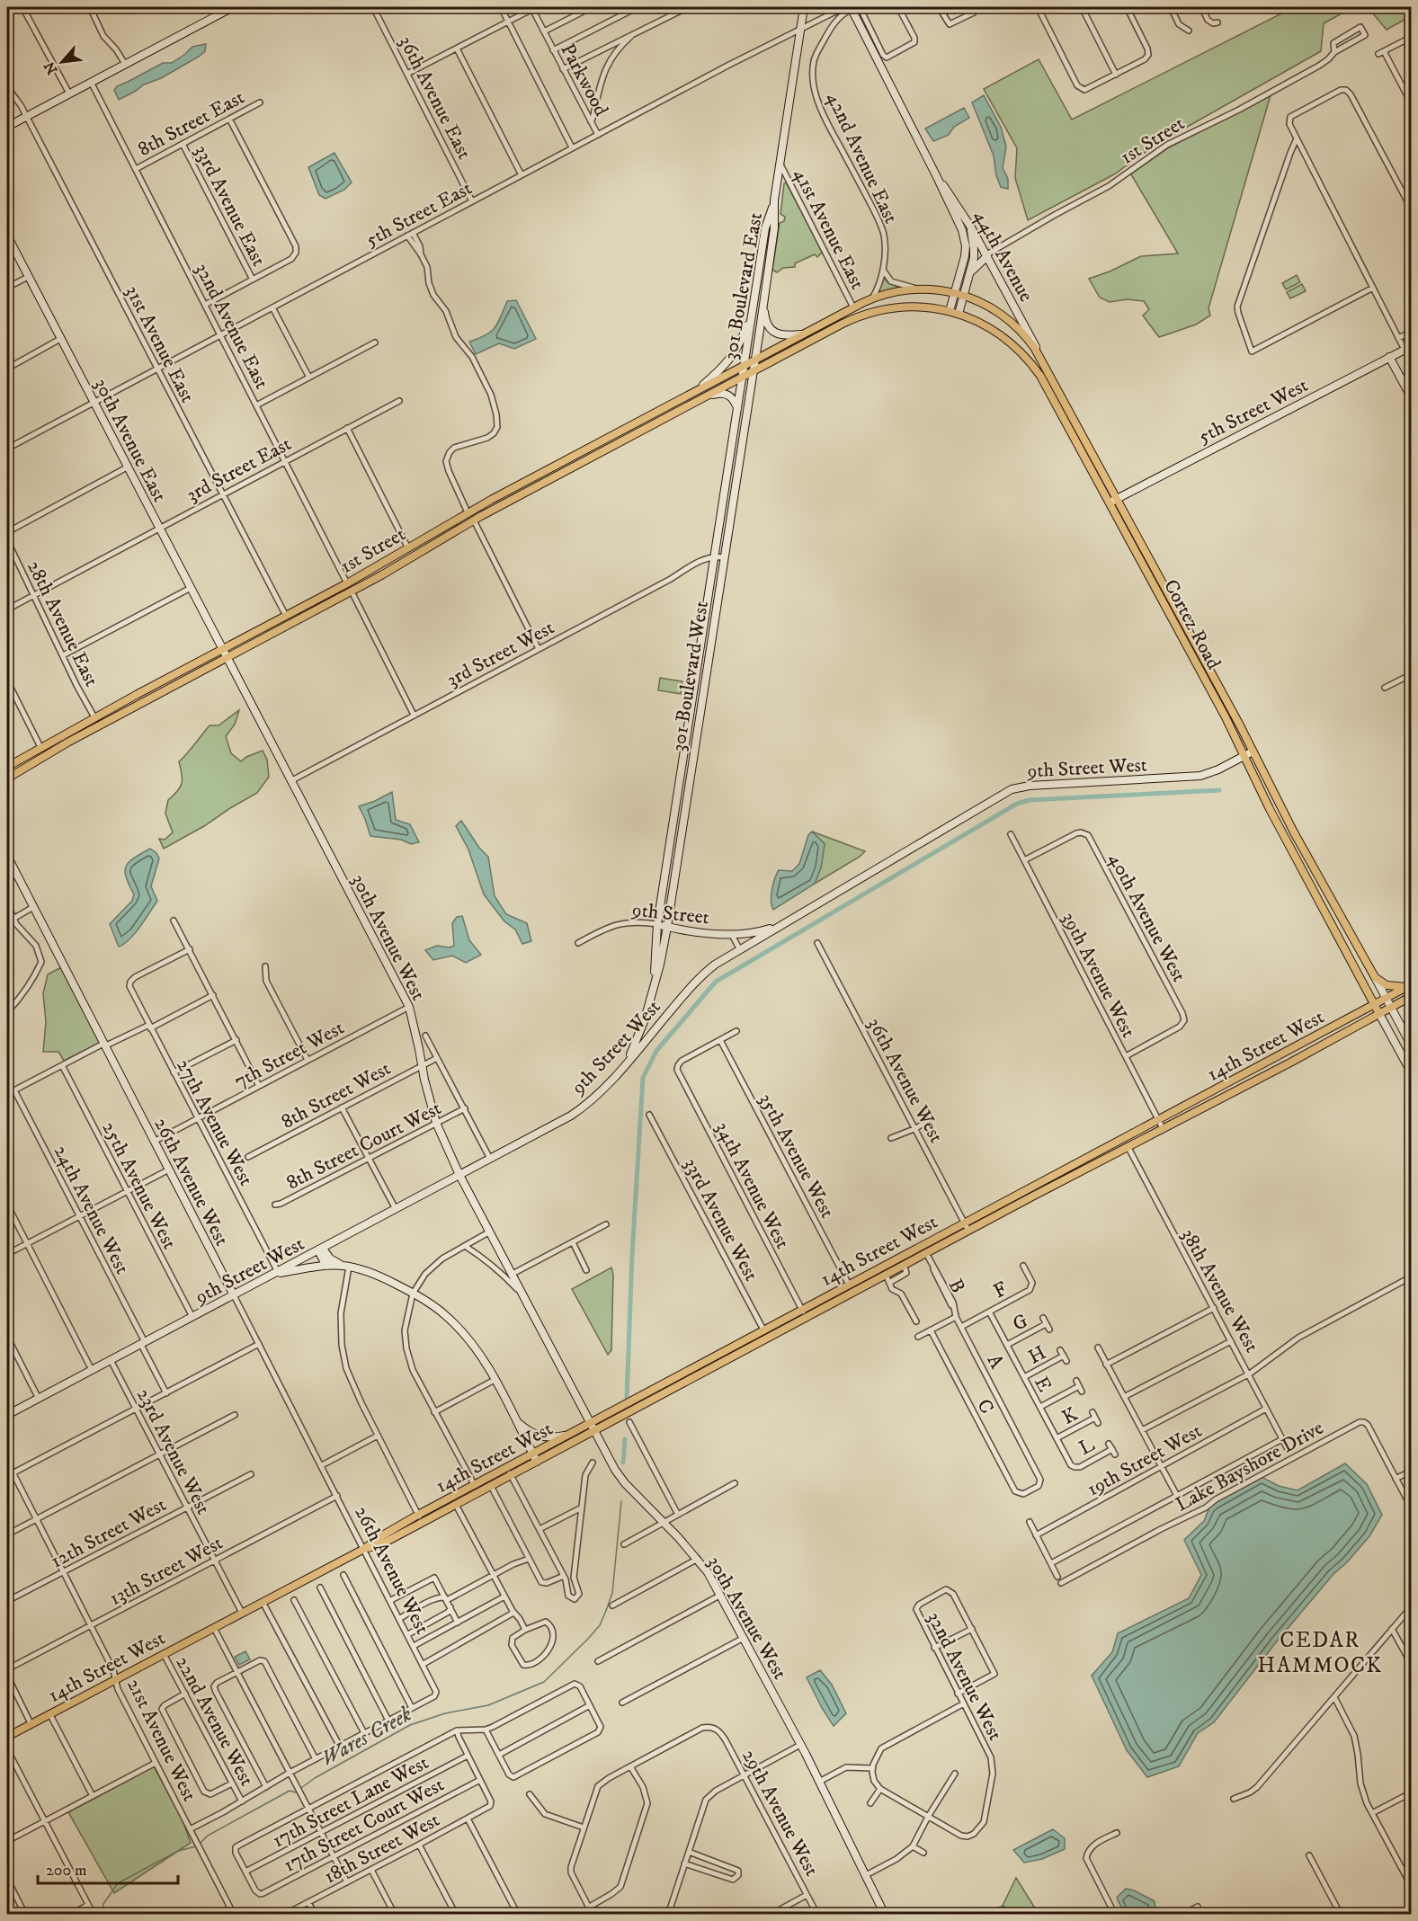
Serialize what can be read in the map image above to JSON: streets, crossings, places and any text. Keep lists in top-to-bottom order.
{
  "streets": {
    "main road": [
      "1st Street",
      "44th Avenue",
      "301 Boulevard East",
      "5th Street West",
      "30th Avenue East",
      "Cortez Road",
      "301 Boulevard West",
      "9th Street West",
      "9th Street",
      "30th Avenue West",
      "14th Street West",
      "26th Avenue West"
    ],
    "street": [
      "Parkwood",
      "36th Avenue East",
      "8th Street East",
      "42nd Avenue East",
      "33rd Avenue East",
      "5th Street East",
      "41st Avenue East",
      "32nd Avenue East",
      "31st Avenue East",
      "3rd Street East",
      "28th Avenue East",
      "3rd Street West",
      "40th Avenue West",
      "39th Avenue West",
      "7th Street West",
      "36th Avenue West",
      "8th Street West",
      "27th Avenue West",
      "8th Street Court West",
      "35th Avenue West",
      "25th Avenue West",
      "34th Avenue West",
      "24th Avenue West",
      "33rd Avenue West",
      "F",
      "38th Avenue West",
      "G",
      "H",
      "A",
      "E",
      "C",
      "K",
      "L",
      "23rd Avenue West",
      "19th Street West",
      "Lake Bayshore Drive",
      "12th Street West",
      "13th Street West",
      "32nd Avenue West",
      "22nd Avenue West",
      "21st Avenue West",
      "17th Street Lane West",
      "29th Avenue West",
      "17th Street Court West",
      "18th Street West"
    ]
  },
  "crossings": [
    ["Parkwood", "5th Street East"],
    ["36th Avenue East", "5th Street East"],
    ["8th Street East", "33rd Avenue East"],
    ["8th Street East", "32nd Avenue East"],
    ["1st Street", "41st Avenue East"],
    ["1st Street", "44th Avenue"],
    ["1st Street", "301 Boulevard East"],
    ["1st Street", "32nd Avenue East"],
    ["1st Street", "31st Avenue East"],
    ["1st Street", "30th Avenue East"],
    ["1st Street", "28th Avenue East"],
    ["1st Street", "Cortez Road"],
    ["1st Street", "301 Boulevard West"],
    ["1st Street", "30th Avenue West"],
    ["42nd Avenue East", "5th Street East"],
    ["42nd Avenue East", "Cortez Road"],
    ["5th Street East", "301 Boulevard East"],
    ["5th Street East", "32nd Avenue East"],
    ["5th Street East", "31st Avenue East"],
    ["5th Street East", "30th Avenue East"],
    ["41st Avenue East", "301 Boulevard East"],
    ["44th Avenue", "Cortez Road"],
    ["301 Boulevard East", "Cortez Road"],
    ["301 Boulevard East", "301 Boulevard West"],
    ["32nd Avenue East", "3rd Street East"],
    ["31st Avenue East", "3rd Street East"],
    ["5th Street West", "Cortez Road"],
    ["30th Avenue East", "3rd Street East"],
    ["30th Avenue East", "30th Avenue West"],
    ["3rd Street East", "28th Avenue East"],
    ["Cortez Road", "301 Boulevard West"],
    ["Cortez Road", "9th Street West"],
    ["Cortez Road", "14th Street West"],
    ["3rd Street West", "301 Boulevard West"],
    ["3rd Street West", "30th Avenue West"],
    ["301 Boulevard West", "9th Street West"],
    ["301 Boulevard West", "9th Street"],
    ["9th Street West", "9th Street"],
    ["9th Street West", "30th Avenue West"],
    ["9th Street West", "27th Avenue West"],
    ["9th Street West", "26th Avenue West"],
    ["9th Street West", "25th Avenue West"],
    ["9th Street West", "24th Avenue West"],
    ["9th Street West", "23rd Avenue West"],
    ["40th Avenue West", "39th Avenue West"],
    ["30th Avenue West", "14th Street West"],
    ["30th Avenue West", "7th Street West"],
    ["30th Avenue West", "8th Street West"],
    ["30th Avenue West", "8th Street Court West"],
    ["39th Avenue West", "14th Street West"],
    ["14th Street West", "36th Avenue West"],
    ["14th Street West", "35th Avenue West"],
    ["14th Street West", "26th Avenue West"],
    ["14th Street West", "34th Avenue West"],
    ["14th Street West", "33rd Avenue West"],
    ["14th Street West", "38th Avenue West"],
    ["14th Street West", "A"],
    ["14th Street West", "23rd Avenue West"],
    ["14th Street West", "22nd Avenue West"],
    ["14th Street West", "21st Avenue West"],
    ["7th Street West", "27th Avenue West"],
    ["7th Street West", "26th Avenue West"],
    ["35th Avenue West", "34th Avenue West"],
    ["26th Avenue West", "13th Street West"],
    ["F", "A"],
    ["F", "E"],
    ["38th Avenue West", "19th Street West"],
    ["G", "E"],
    ["H", "E"],
    ["A", "C"],
    ["E", "K"],
    ["E", "L"],
    ["23rd Avenue West", "12th Street West"],
    ["23rd Avenue West", "13th Street West"],
    ["12th Street West", "21st Avenue West"],
    ["13th Street West", "21st Avenue West"],
    ["17th Street Lane West", "17th Street Court West"],
    ["17th Street Court West", "18th Street West"]
  ],
  "districts": ["CEDAR HAMMOCK"],
  "water": ["Wares Creek"],
  "scale_bar": "200 m",
  "north": "bottom left"
}
